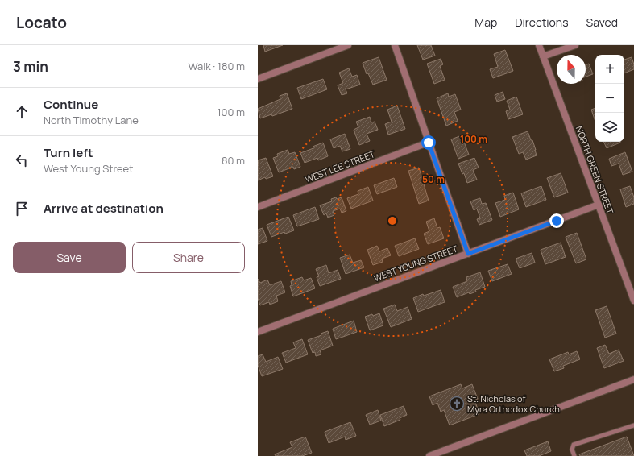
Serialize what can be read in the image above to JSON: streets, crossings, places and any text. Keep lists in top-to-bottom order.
{
  "streets": {
    "street": ["WEST LEE STREET", "NORTH GREEN STREET", "WEST YOUNG STREET"]
  },
  "crossings": [
    ["NORTH GREEN STREET", "WEST YOUNG STREET"]
  ],
  "places": {
    "church": ["St. Nicholas of Myra Orthodox Church"]
  },
  "north": "top",
  "page": {
    "header": "Locato",
    "nav": ["Map", "Directions", "Saved"],
    "heading": ["3 min", "Walk · 180 m"],
    "map_buttons": ["+", "−"],
    "list": [
      ["Continue", "North Timothy Lane", "100 m"],
      ["Turn left", "West Young Street", "80 m"],
      "Arrive at destination"
    ],
    "buttons": ["Save", "Share"]
  },
  "rings": ["100 m", "50 m"]
}
